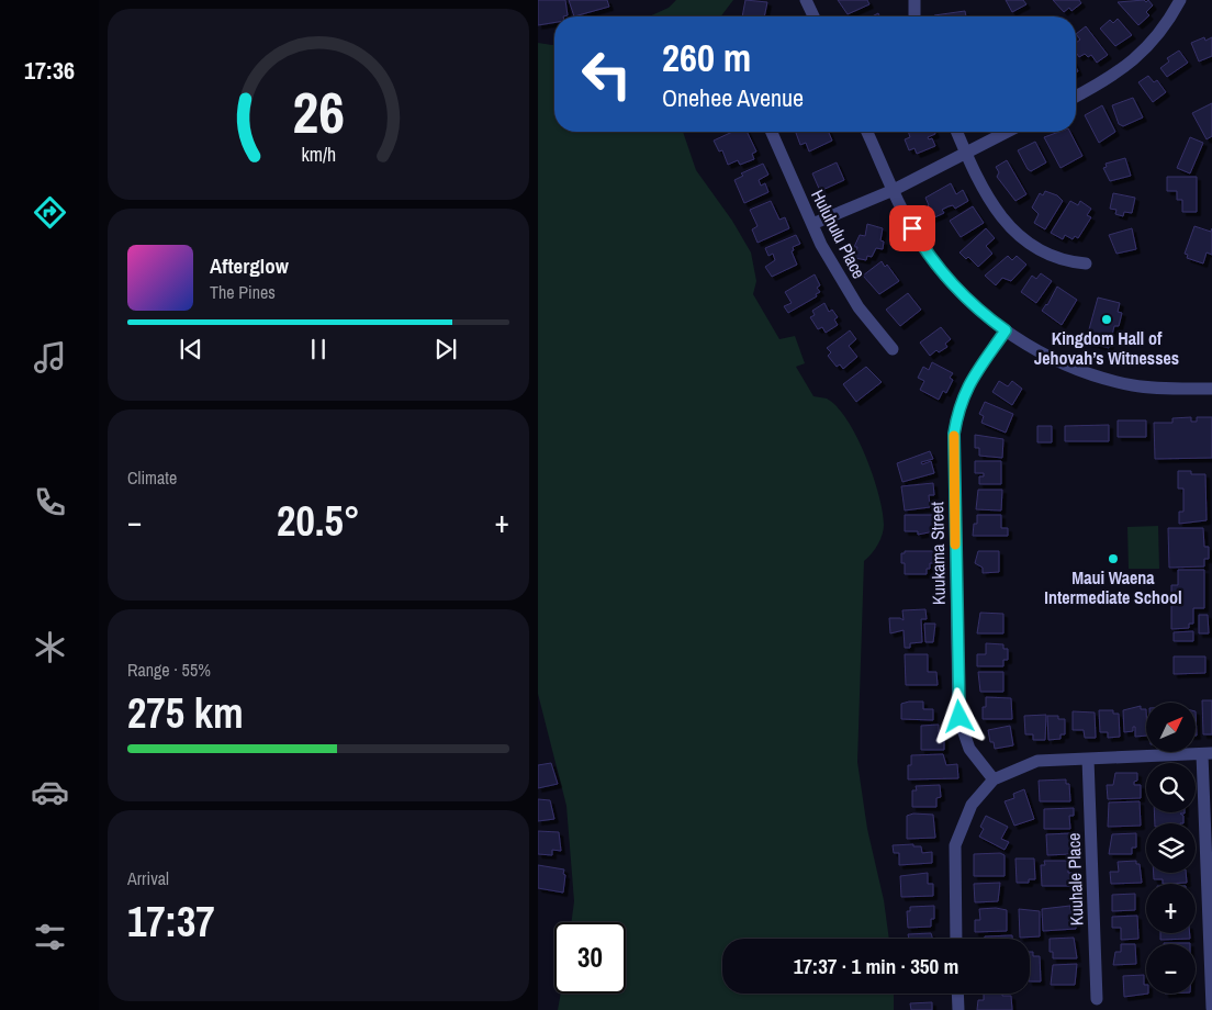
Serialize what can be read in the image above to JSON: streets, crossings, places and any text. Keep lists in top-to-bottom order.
{
  "streets": {
    "street": ["Huluhulu Place", "Kuukama Street", "Kuuhale Place"]
  },
  "places": ["Kingdom Hall of Jehovah’s Witnesses", "Maui Waena Intermediate School"],
  "north": "top right",
  "page": {
    "tabs": "17:36",
    "turn": ["260 m", "Onehee Avenue"],
    "song": ["Afterglow", "The Pines"],
    "tile": [
      "Climate",
      ["Range · 55%", "275 km"],
      ["Arrival", "17:37"]
    ],
    "heat": ["−", "20.5°", "+"],
    "map_buttons": ["+", "−"],
    "limit": "30",
    "trip": "17:37 · 1 min · 350 m",
    "gauge": ["26", "km/h"]
  }
}
